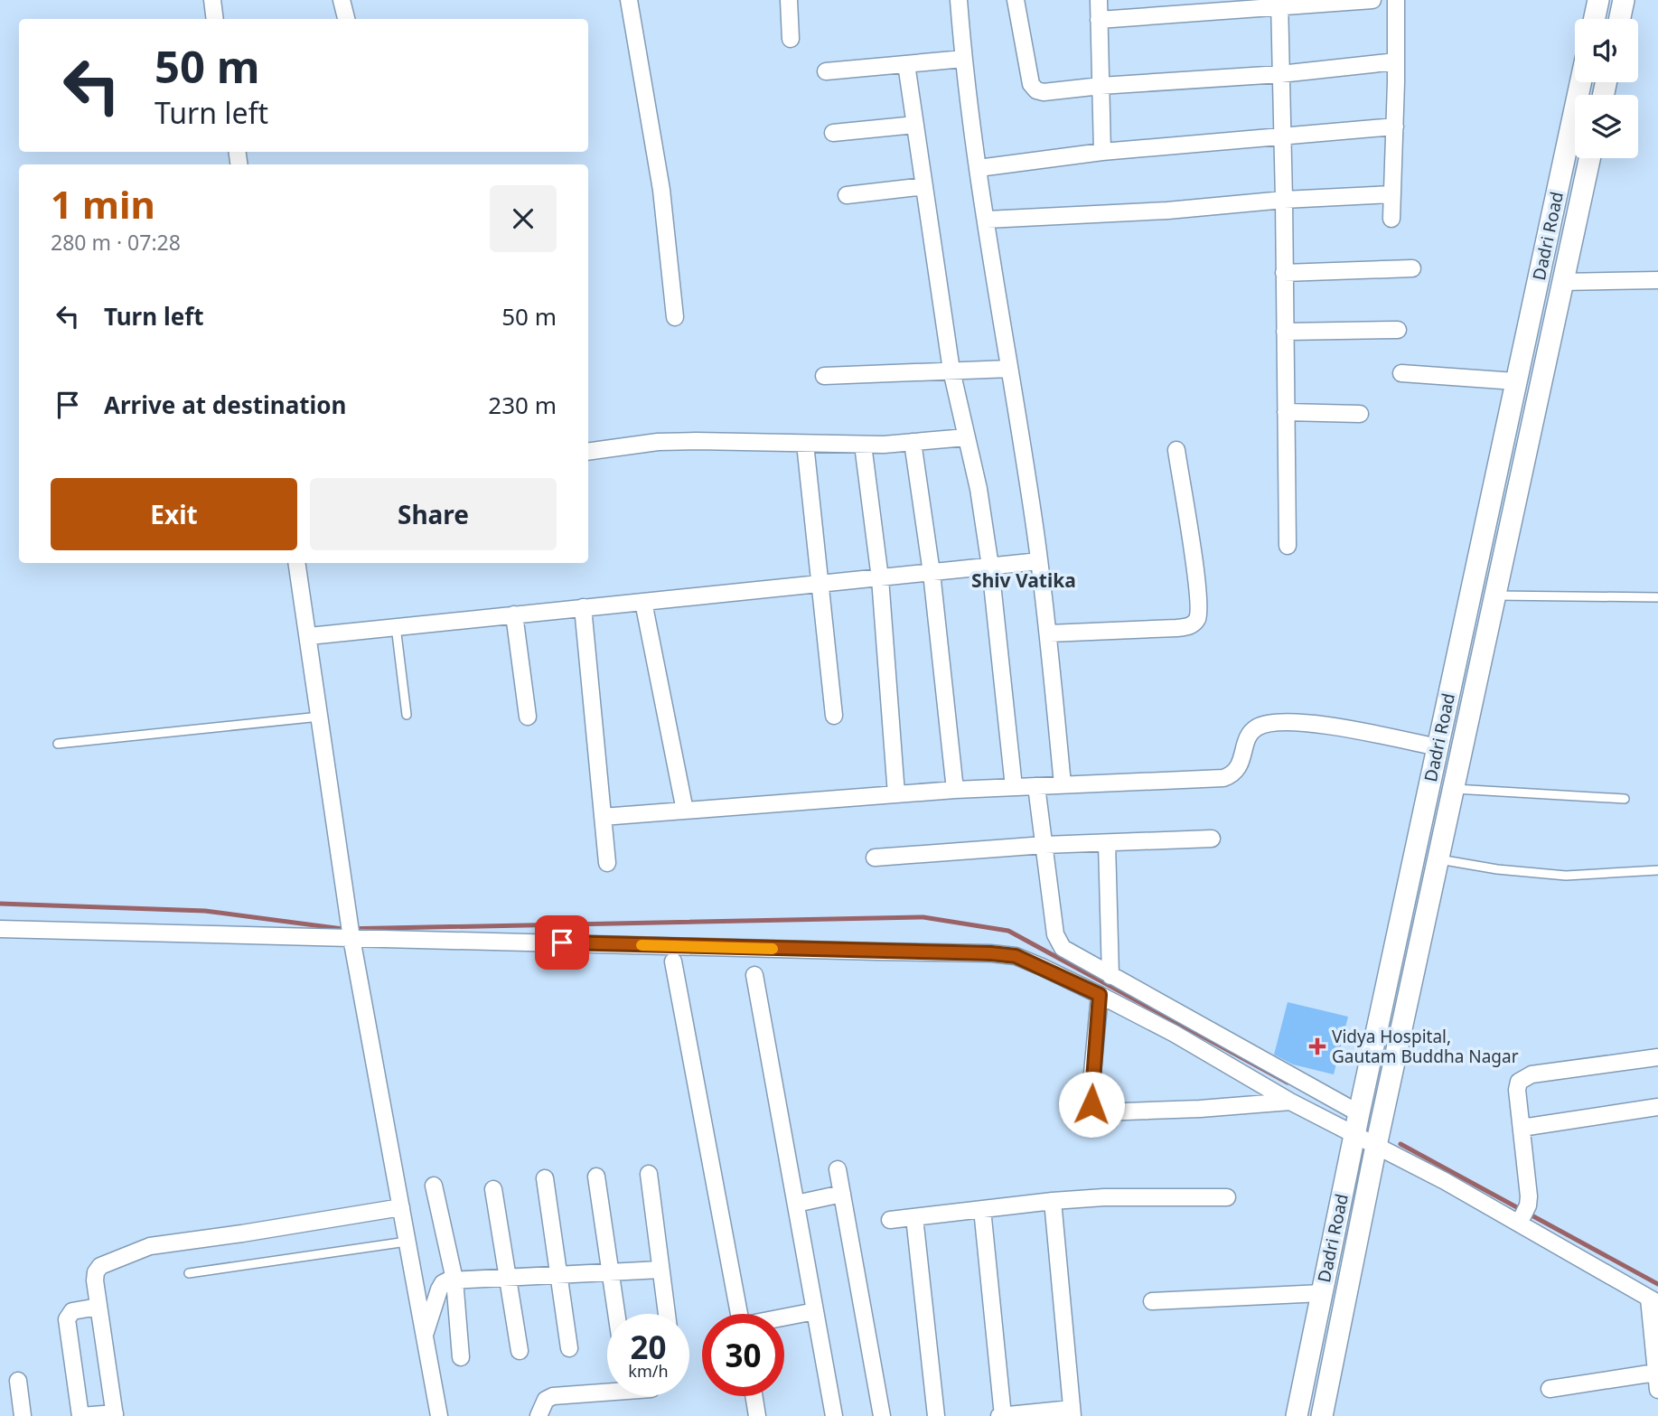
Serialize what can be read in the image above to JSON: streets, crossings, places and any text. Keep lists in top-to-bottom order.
{
  "streets": {
    "street": ["Dadri Road"]
  },
  "districts": ["Shiv Vatika"],
  "places": {
    "health": ["Vidya Hospital, Gautam Buddha Nagar"]
  },
  "page": {
    "turn": ["50 m", "Turn left"],
    "heading": ["1 min", "280 m · 07:28"],
    "list": [
      {
        "name": "Turn left",
        "value": "50 m"
      },
      {
        "name": "Arrive at destination",
        "value": "230 m"
      }
    ],
    "buttons": ["Exit", "Share"],
    "speed": "20 km/h",
    "limit": "30"
  }
}
